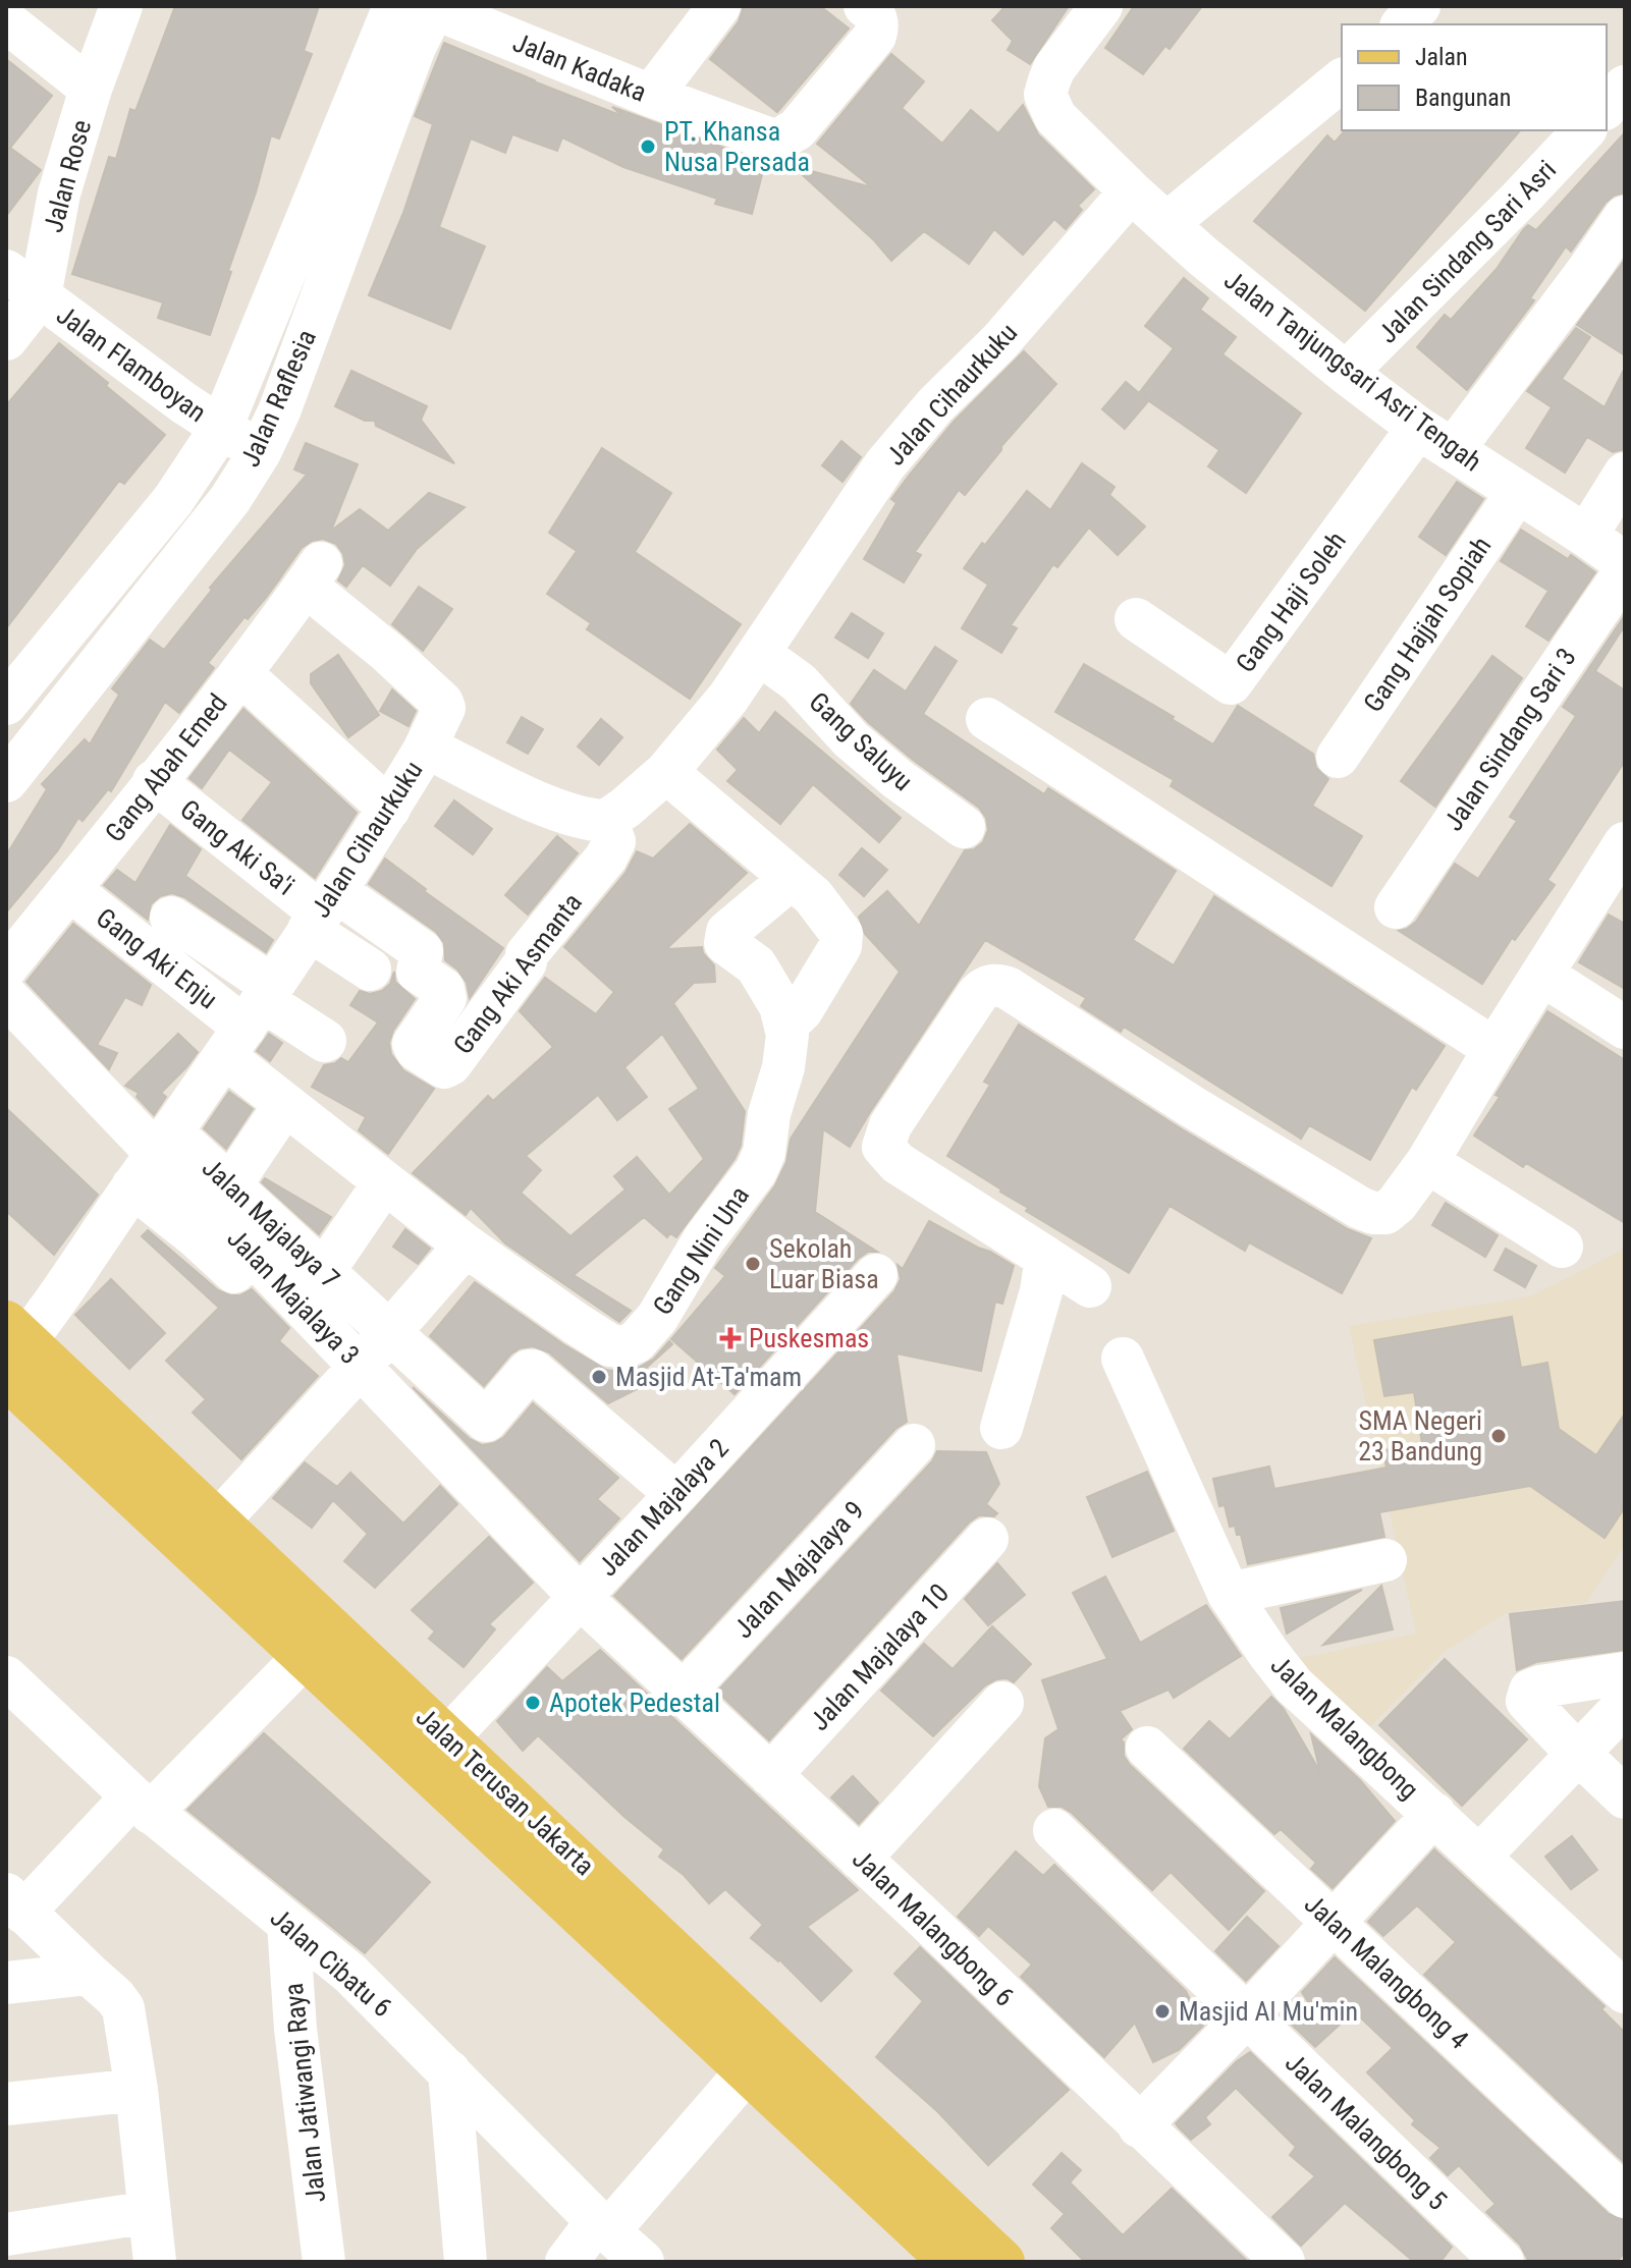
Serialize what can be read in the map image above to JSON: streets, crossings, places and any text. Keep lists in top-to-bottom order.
{
  "streets": {
    "main road": ["Jalan Terusan Jakarta"],
    "street": [
      "Jalan Kadaka",
      "Jalan Rose",
      "Jalan Sindang Sari Asri",
      "Jalan Flamboyan",
      "Jalan Tanjungsari Asri Tengah",
      "Jalan Cihaurkuku",
      "Jalan Raflesia",
      "Gang Haji Soleh",
      "Gang Hajjah Sopiah",
      "Jalan Sindang Sari 3",
      "Gang Saluyu",
      "Gang Abah Emed",
      "Gang Aki Sa'i",
      "Gang Aki Enju",
      "Gang Aki Asmanta",
      "Jalan Majalaya 7",
      "Gang Nini Una",
      "Jalan Majalaya 3",
      "Jalan Majalaya 2",
      "Jalan Majalaya 9",
      "Jalan Majalaya 10",
      "Jalan Malangbong",
      "Jalan Malangbong 6",
      "Jalan Cibatu 6",
      "Jalan Malangbong 4",
      "Jalan Jatiwangi Raya",
      "Jalan Malangbong 5"
    ]
  },
  "crossings": [
    ["Jalan Kadaka", "Jalan Raflesia"],
    ["Jalan Rose", "Jalan Flamboyan"],
    ["Jalan Sindang Sari Asri", "Jalan Tanjungsari Asri Tengah"],
    ["Jalan Flamboyan", "Jalan Raflesia"],
    ["Jalan Tanjungsari Asri Tengah", "Jalan Cihaurkuku"],
    ["Jalan Tanjungsari Asri Tengah", "Gang Haji Soleh"],
    ["Jalan Tanjungsari Asri Tengah", "Gang Hajjah Sopiah"],
    ["Jalan Cihaurkuku", "Gang Saluyu"],
    ["Jalan Cihaurkuku", "Gang Abah Emed"],
    ["Jalan Cihaurkuku", "Gang Aki Sa'i"],
    ["Jalan Cihaurkuku", "Gang Aki Enju"],
    ["Jalan Cihaurkuku", "Gang Aki Asmanta"],
    ["Jalan Cihaurkuku", "Gang Nini Una"],
    ["Jalan Cihaurkuku", "Jalan Majalaya 3"],
    ["Jalan Cihaurkuku", "Jalan Terusan Jakarta"],
    ["Gang Abah Emed", "Gang Aki Sa'i"],
    ["Gang Abah Emed", "Gang Aki Enju"],
    ["Gang Aki Sa'i", "Gang Aki Asmanta"],
    ["Gang Aki Enju", "Gang Nini Una"],
    ["Jalan Majalaya 7", "Jalan Majalaya 2"],
    ["Jalan Majalaya 3", "Jalan Majalaya 2"],
    ["Jalan Majalaya 3", "Jalan Malangbong 6"],
    ["Jalan Majalaya 2", "Jalan Terusan Jakarta"],
    ["Jalan Majalaya 2", "Jalan Malangbong 6"],
    ["Jalan Majalaya 9", "Jalan Malangbong 6"],
    ["Jalan Majalaya 10", "Jalan Malangbong 6"],
    ["Jalan Cibatu 6", "Jalan Jatiwangi Raya"]
  ],
  "places": {
    "other": [
      "PT. Khansa Nusa Persada",
      "Sekolah Luar Biasa",
      "Masjid At-Ta'mam",
      "SMA Negeri 23 Bandung",
      "Apotek Pedestal",
      "Masjid Al Mu'min"
    ],
    "health": ["Puskesmas"]
  },
  "legend": ["Jalan", "Bangunan"]
}
